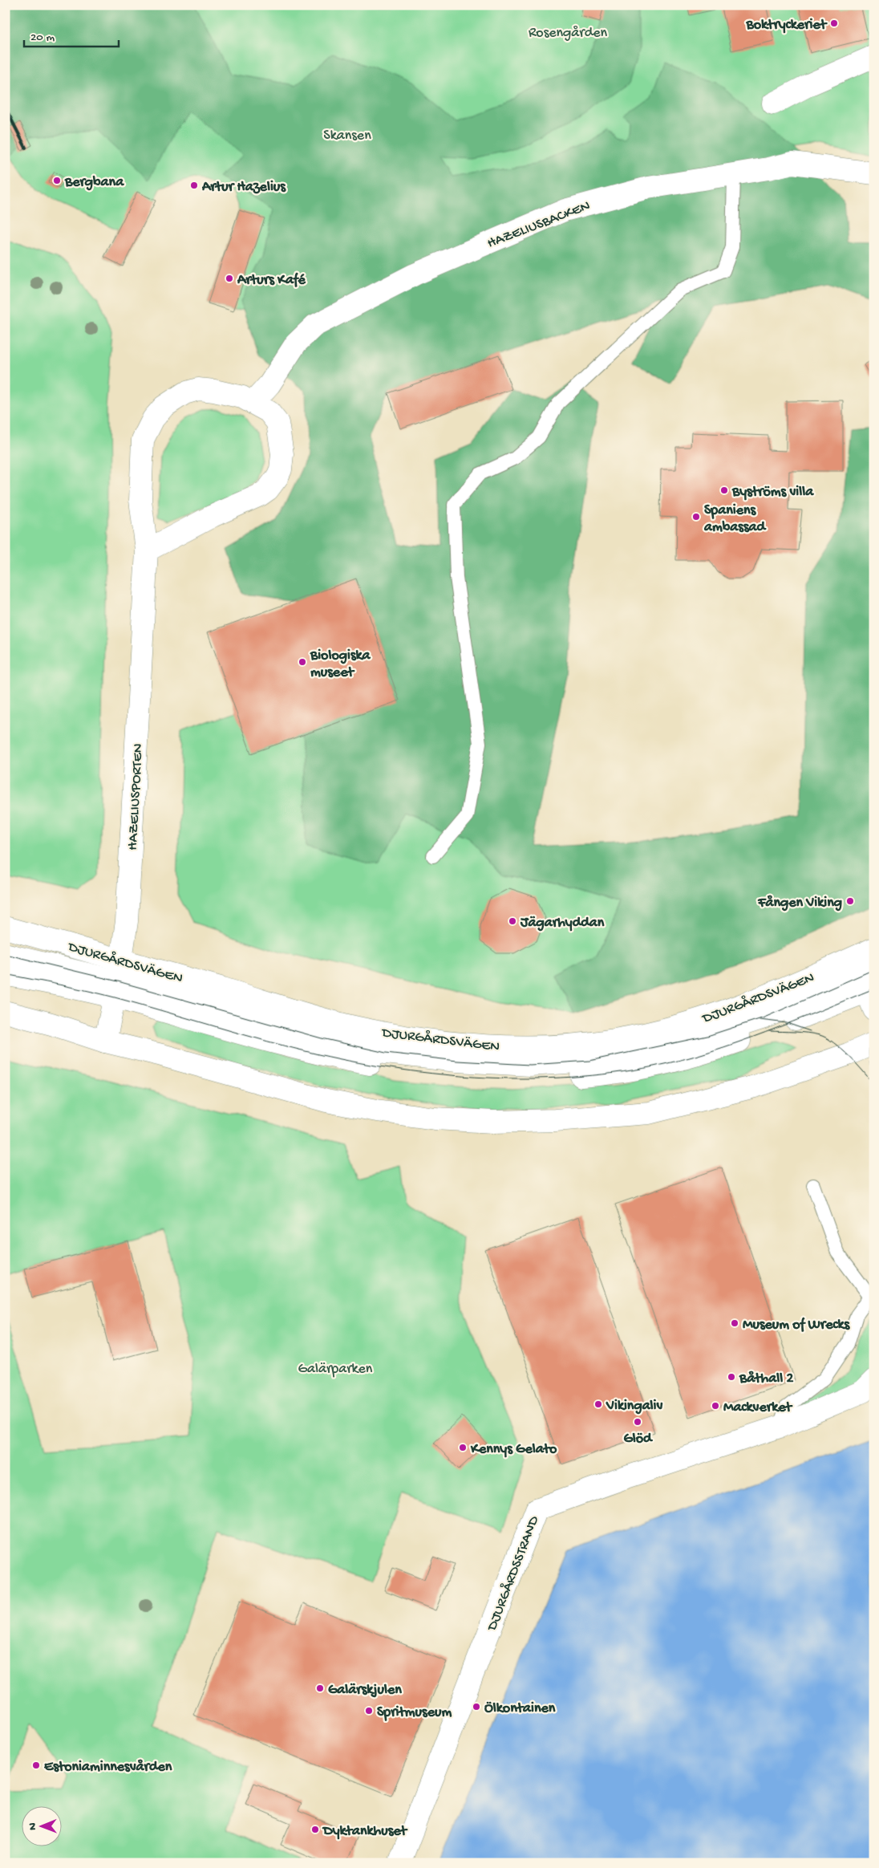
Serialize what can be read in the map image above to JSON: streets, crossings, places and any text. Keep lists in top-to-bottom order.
{
  "streets": {
    "street": [
      "HAZELIUSBACKEN",
      "HAZELIUSPORTEN",
      "DJURGÅRDSVÄGEN",
      "DJURGÅRDSSTRAND"
    ]
  },
  "crossings": [
    ["HAZELIUSBACKEN", "HAZELIUSPORTEN"],
    ["HAZELIUSPORTEN", "DJURGÅRDSVÄGEN"]
  ],
  "parks": ["Rosengården", "Skansen", "Galärparken"],
  "places": [
    "Boktryckeriet",
    "Bergbana",
    "Artur Hazelius",
    "Arturs Kafé",
    "Byströms villa",
    "Spaniens ambassad",
    "Biologiska museet",
    "Fången Viking",
    "Jägarhyddan",
    "Museum of Wrecks",
    "Båthall 2",
    "Vikingaliv",
    "Mackverket",
    "Glöd",
    "Kennys Gelato",
    "Galärskjulen",
    "Ölkontainen",
    "Spritmuseum",
    "Estoniaminnesvården",
    "Dyktankhuset"
  ],
  "scale_bar": "20 m",
  "north": "left"
}
